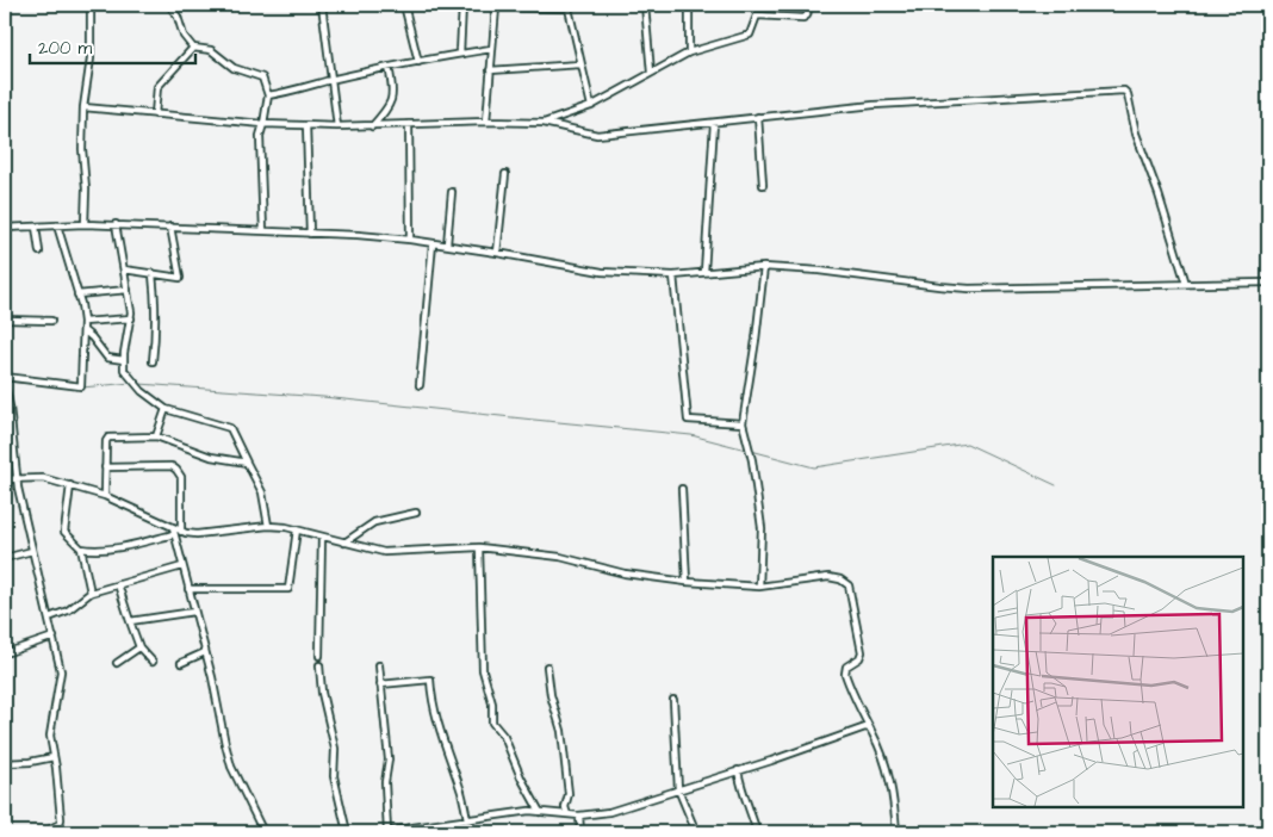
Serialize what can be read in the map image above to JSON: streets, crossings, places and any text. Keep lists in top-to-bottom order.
{
  "scale_bar": "200 m"
}
